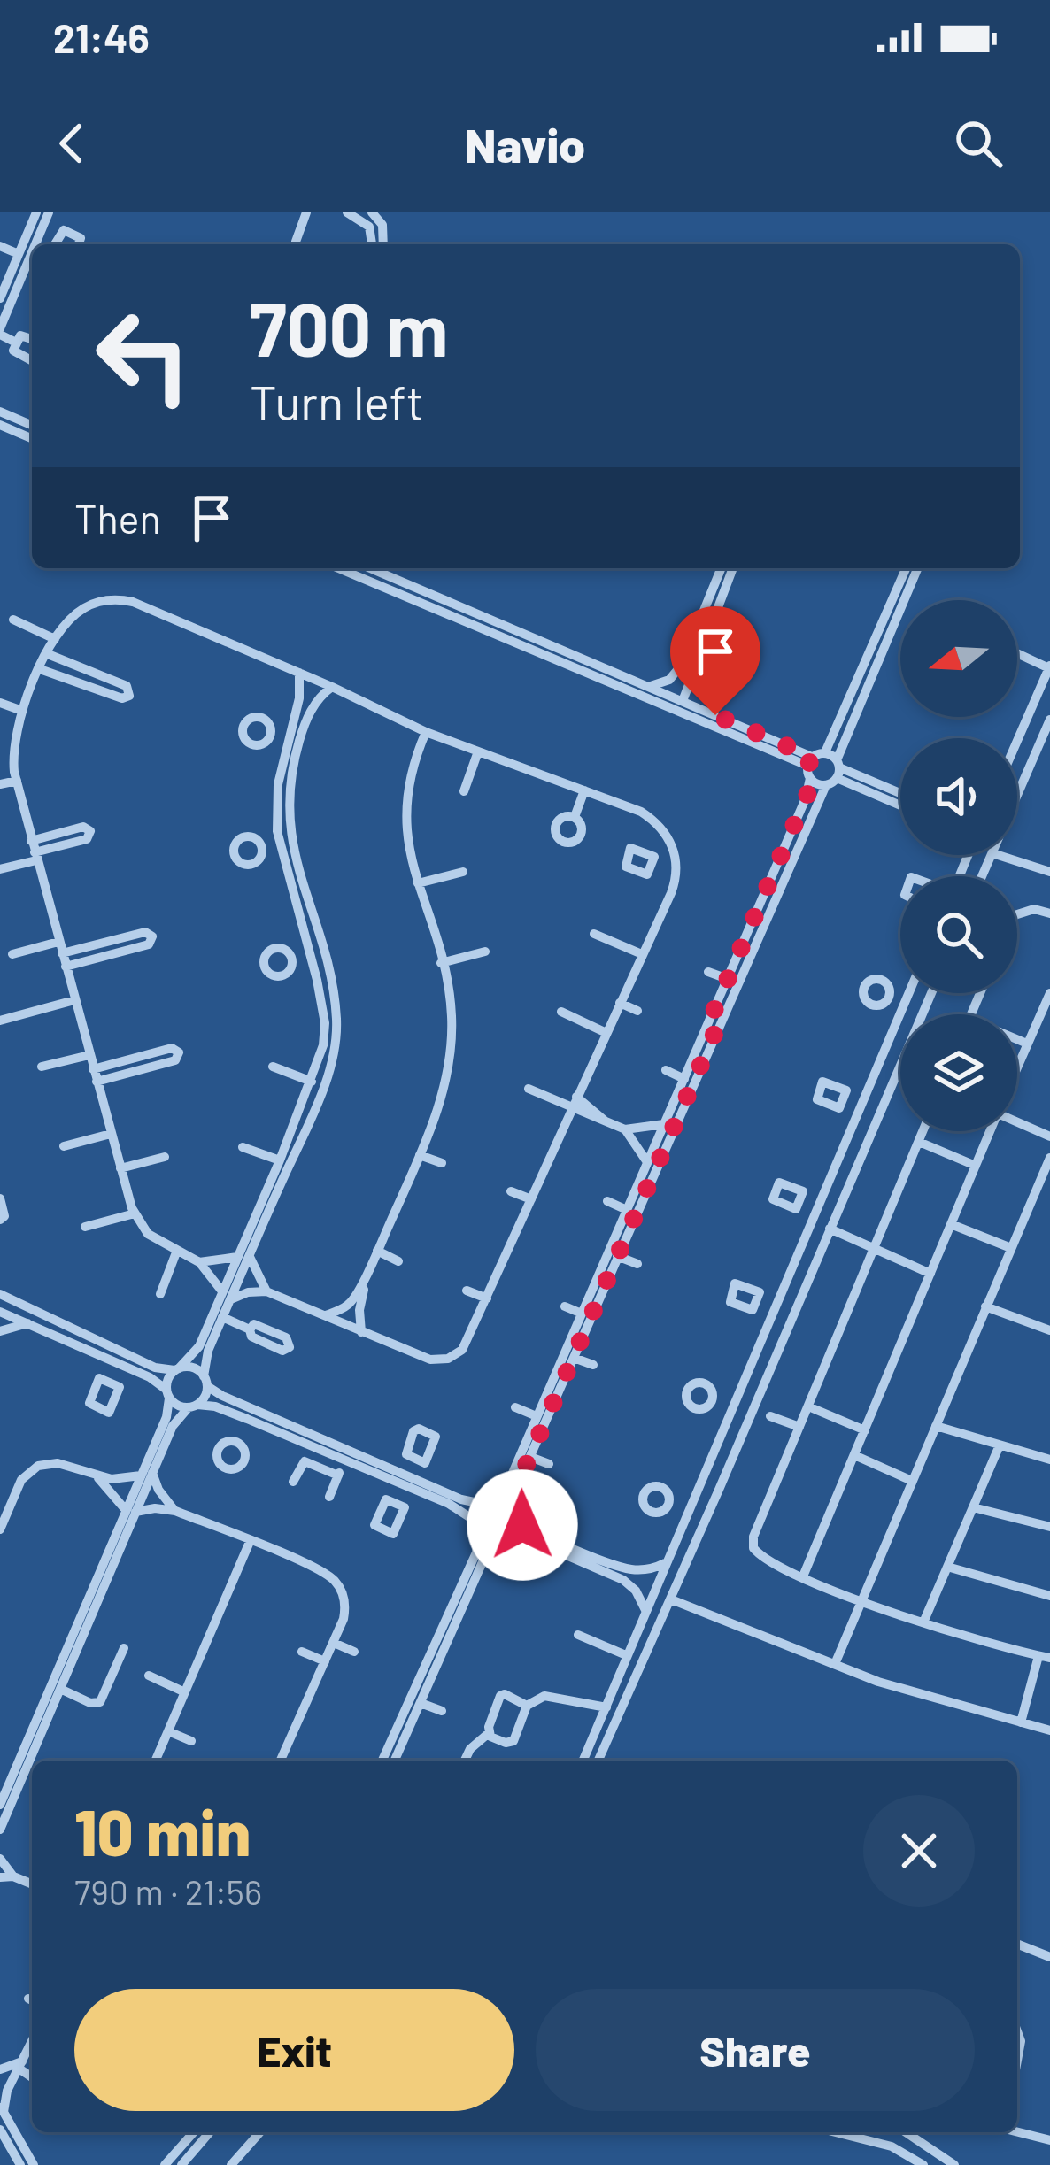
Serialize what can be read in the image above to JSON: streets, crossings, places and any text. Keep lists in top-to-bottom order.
{
  "north": "left",
  "page": {
    "status": "21:46",
    "header": "Navio",
    "turn": ["700 m", "Turn left"],
    "then": "Then",
    "heading": ["10 min", "790 m · 21:56"],
    "buttons": ["Exit", "Share"]
  }
}
